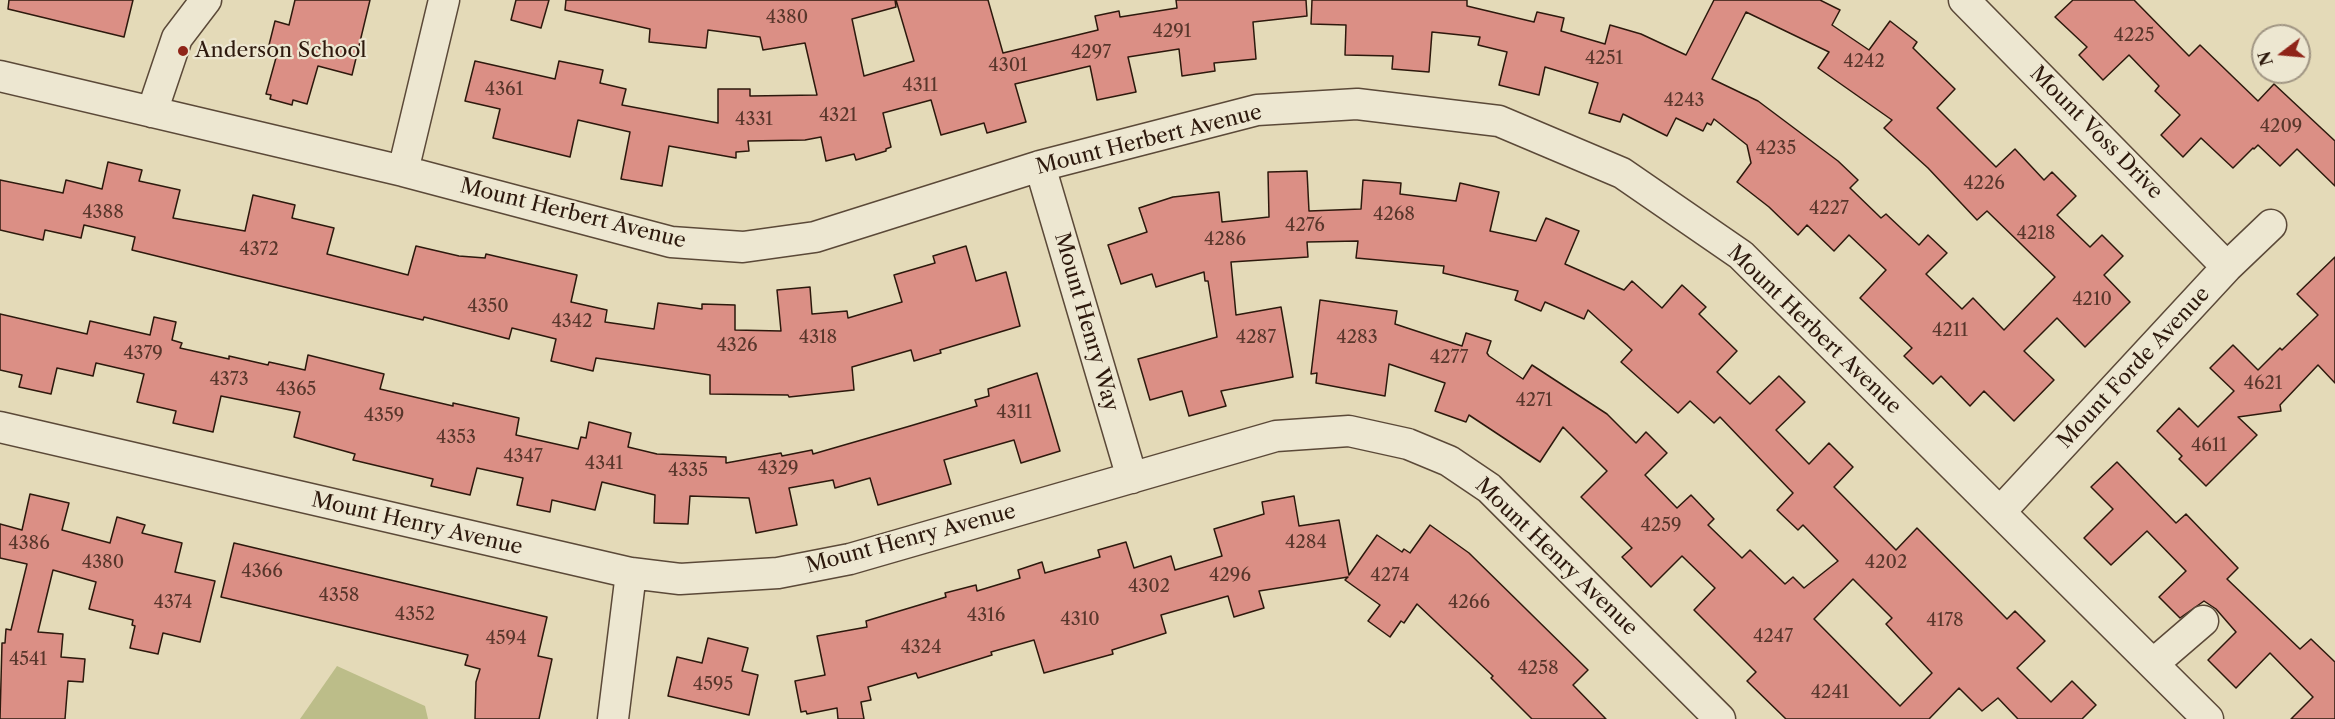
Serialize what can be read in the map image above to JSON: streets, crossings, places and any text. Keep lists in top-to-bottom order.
{
  "streets": {
    "street": [
      "Mount Voss Drive",
      "Mount Herbert Avenue",
      "Mount Henry Way",
      "Mount Forde Avenue",
      "Mount Henry Avenue"
    ]
  },
  "crossings": [
    ["Mount Voss Drive", "Mount Forde Avenue"],
    ["Mount Herbert Avenue", "Mount Henry Way"],
    ["Mount Herbert Avenue", "Mount Forde Avenue"],
    ["Mount Henry Way", "Mount Henry Avenue"]
  ],
  "places": ["Anderson School"],
  "house_numbers": [
    "4380",
    "4291",
    "4225",
    "4297",
    "4251",
    "4242",
    "4301",
    "4311",
    "4361",
    "4243",
    "4321",
    "4331",
    "4209",
    "4235",
    "4226",
    "4227",
    "4388",
    "4268",
    "4276",
    "4218",
    "4286",
    "4372",
    "4210",
    "4350",
    "4342",
    "4211",
    "4318",
    "4287",
    "4283",
    "4326",
    "4379",
    "4277",
    "4373",
    "4621",
    "4365",
    "4271",
    "4311",
    "4359",
    "4353",
    "4611",
    "4347",
    "4341",
    "4329",
    "4335",
    "4259",
    "4284",
    "4386",
    "4380",
    "4202",
    "4366",
    "4296",
    "4274",
    "4302",
    "4358",
    "4374",
    "4266",
    "4352",
    "4316",
    "4310",
    "4178",
    "4247",
    "4594",
    "4324",
    "4541",
    "4258",
    "4595",
    "4241"
  ],
  "north": "left"
}
